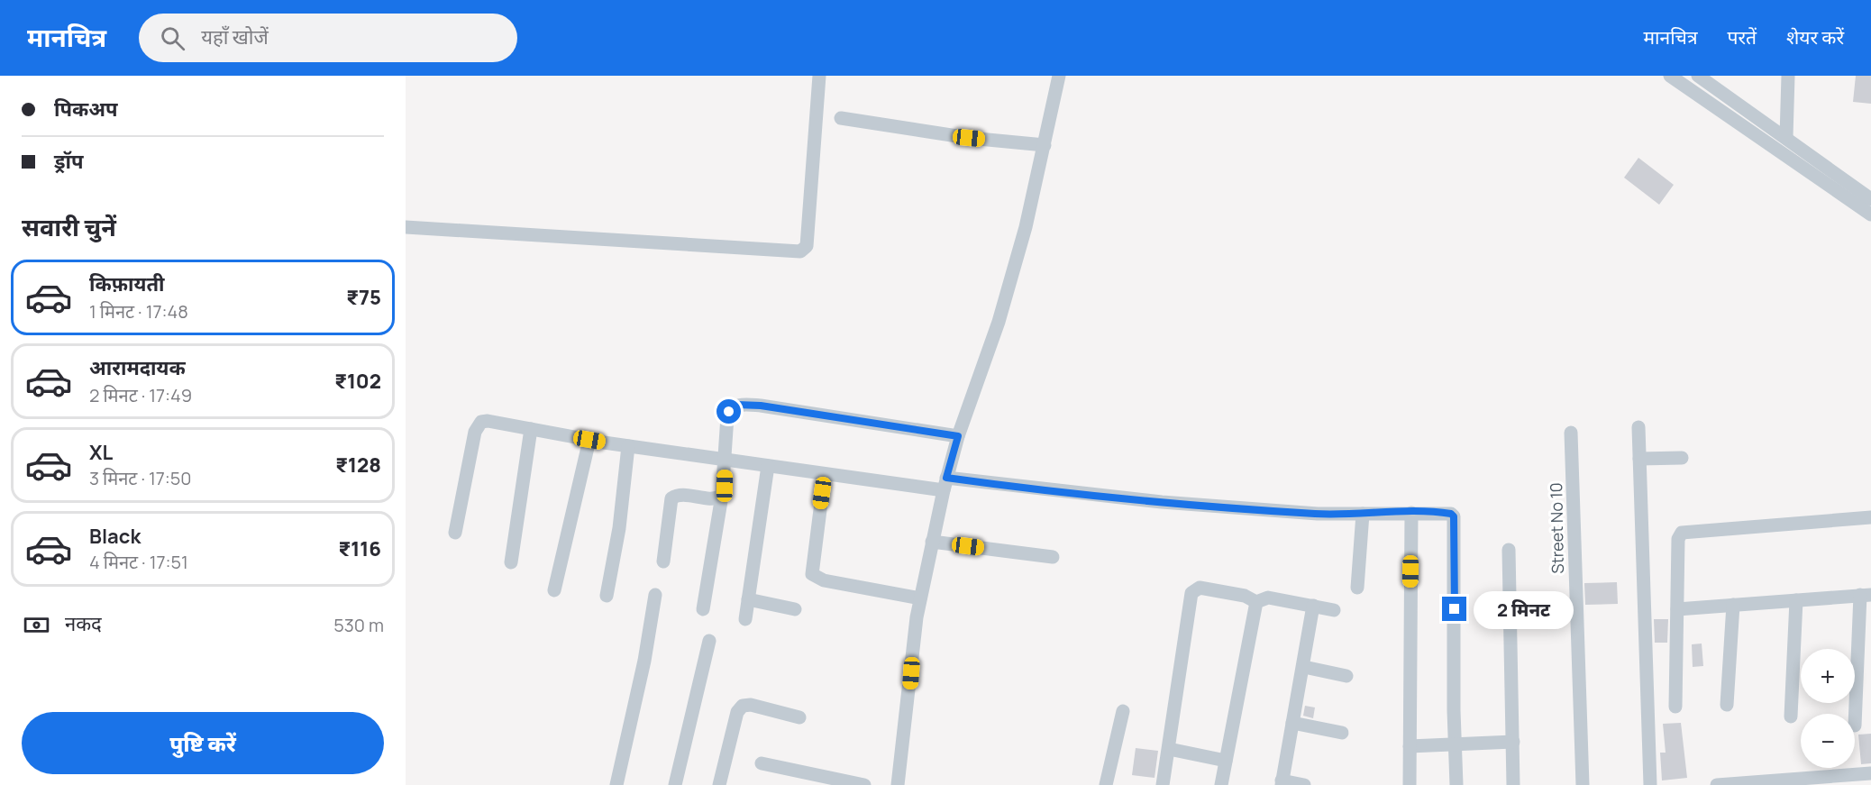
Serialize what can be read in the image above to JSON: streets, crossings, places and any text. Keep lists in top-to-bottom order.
{
  "streets": {
    "street": ["Street No 10"]
  },
  "page": {
    "header": "मानचित्र",
    "search": "यहाँ खोजें",
    "nav": ["मानचित्र", "परतें", "शेयर करें"],
    "banner": ["पिकअप", "ड्रॉप"],
    "heading": "सवारी चुनें",
    "list": [
      {
        "name": "किफ़ायती",
        "note": "1 मिनट · 17:48",
        "value": "₹75"
      },
      {
        "name": "आरामदायक",
        "note": "2 मिनट · 17:49",
        "value": "₹102"
      },
      {
        "name": "XL",
        "note": "3 मिनट · 17:50",
        "value": "₹128"
      },
      {
        "name": "Black",
        "note": "4 मिनट · 17:51",
        "value": "₹116"
      }
    ],
    "bubble": "2 मिनट",
    "pay": ["नकद", "530 m"],
    "map_buttons": ["+", "−"],
    "buttons": "पुष्टि करें"
  }
}
